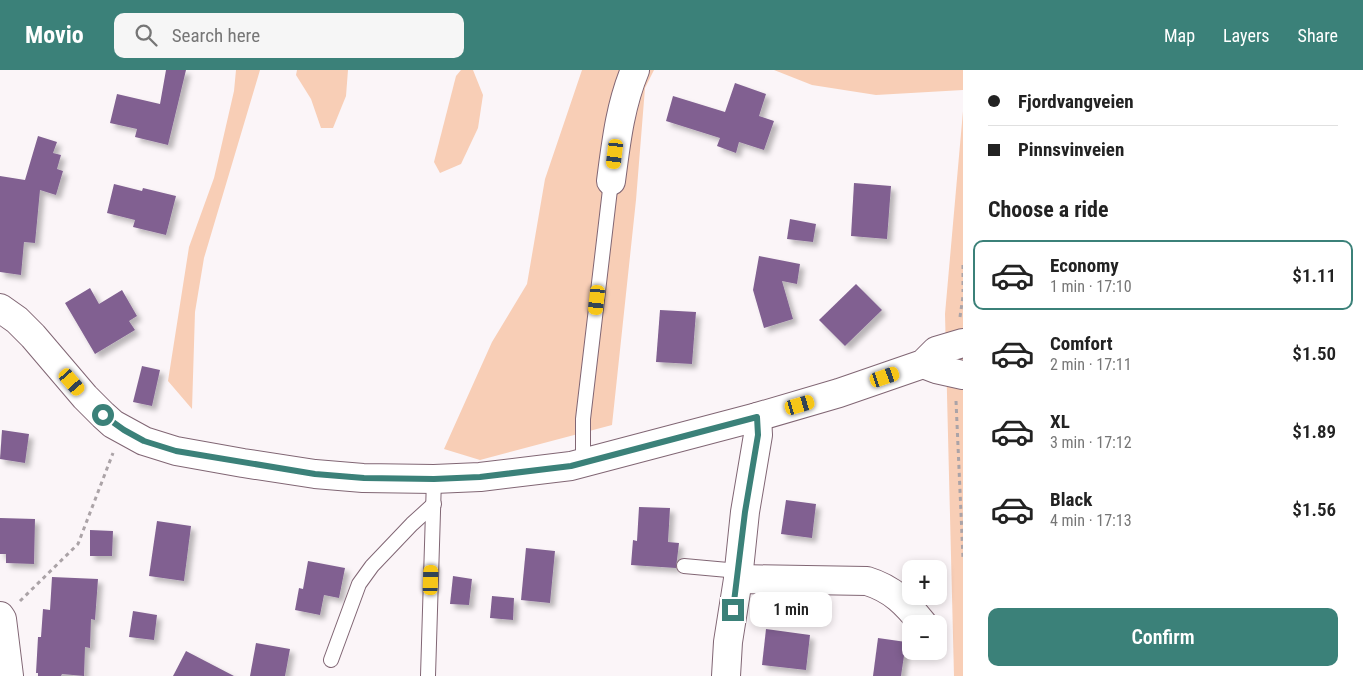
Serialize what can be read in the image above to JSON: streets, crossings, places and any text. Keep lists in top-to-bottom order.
{
  "page": {
    "header": "Movio",
    "search": "Search here",
    "nav": ["Map", "Layers", "Share"],
    "banner": ["Fjordvangveien", "Pinnsvinveien"],
    "heading": "Choose a ride",
    "list": [
      {
        "name": "Economy",
        "note": "1 min · 17:10",
        "value": "$1.11"
      },
      {
        "name": "Comfort",
        "note": "2 min · 17:11",
        "value": "$1.50"
      },
      {
        "name": "XL",
        "note": "3 min · 17:12",
        "value": "$1.89"
      },
      {
        "name": "Black",
        "note": "4 min · 17:13",
        "value": "$1.56"
      }
    ],
    "map_buttons": ["+", "−"],
    "bubble": "1 min",
    "buttons": "Confirm"
  }
}
